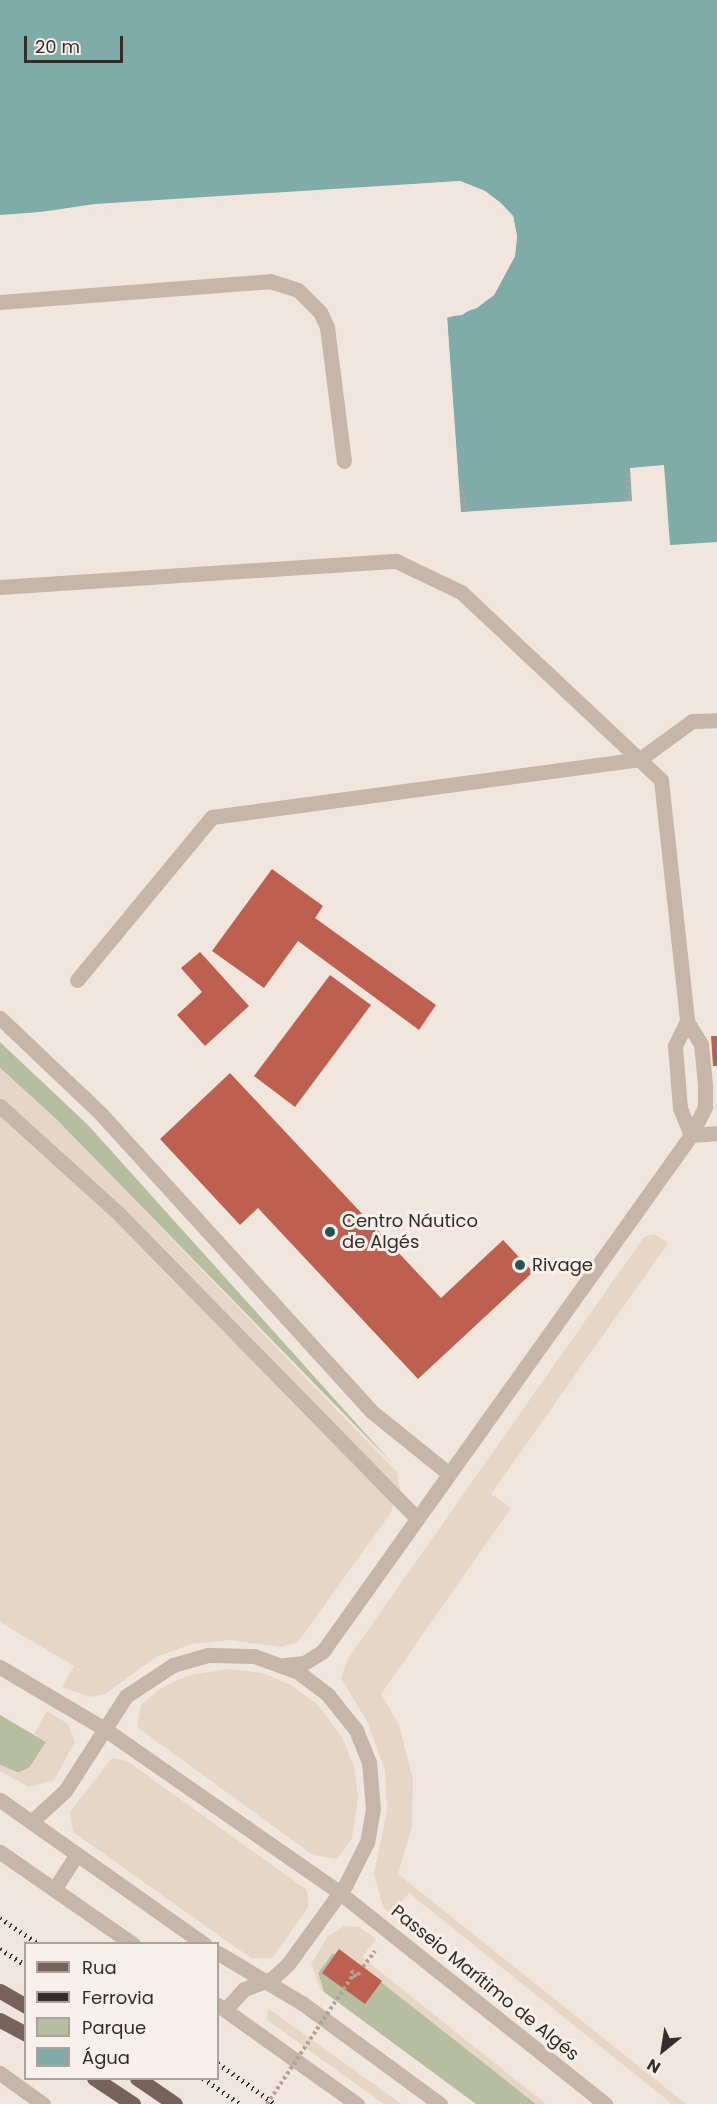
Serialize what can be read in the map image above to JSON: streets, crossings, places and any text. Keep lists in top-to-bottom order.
{
  "streets": {
    "street": ["Passeio Marítimo de Algés"]
  },
  "places": ["Centro Náutico de Algés", "Rivage"],
  "legend": [
    "Rua",
    "Ferrovia",
    "Parque",
    "Água"
  ],
  "scale_bar": "20 m",
  "north": "bottom left"
}
